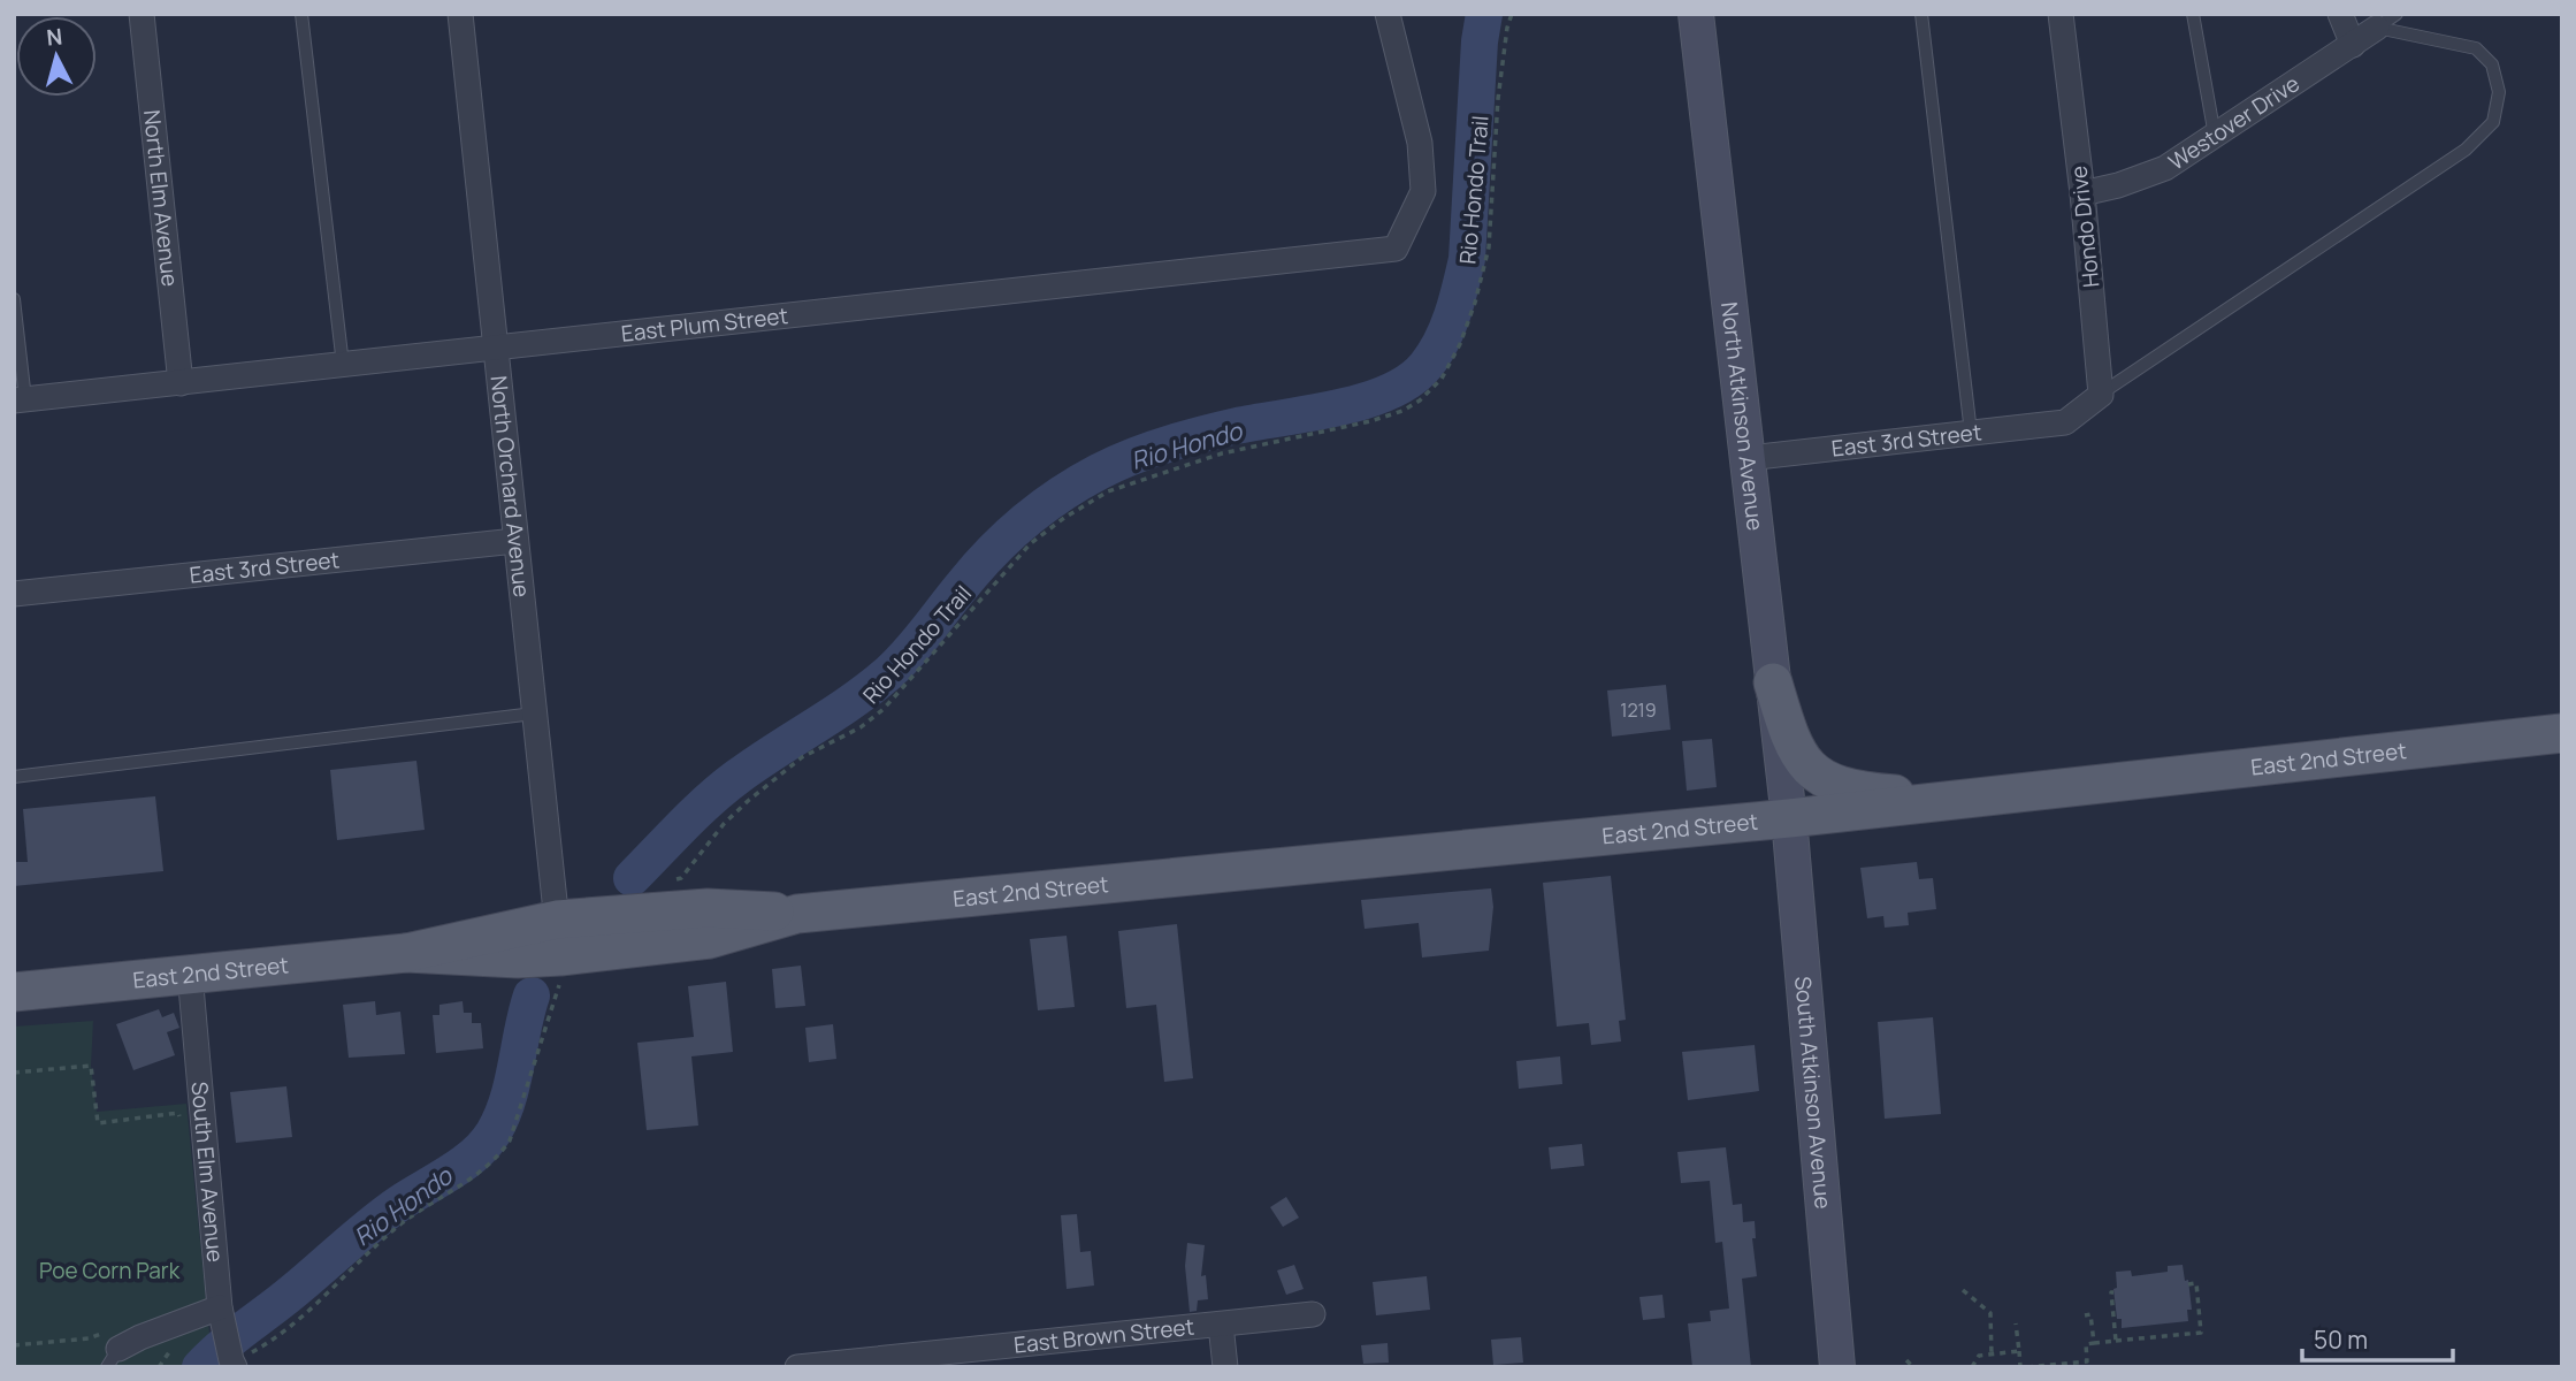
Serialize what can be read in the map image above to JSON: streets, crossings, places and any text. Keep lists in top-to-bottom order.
{
  "streets": {
    "main road": ["North Atkinson Avenue", "East 2nd Street", "South Atkinson Avenue"],
    "street": [
      "Westover Drive",
      "North Elm Avenue",
      "Hondo Drive",
      "East Plum Street",
      "East 3rd Street",
      "North Orchard Avenue",
      "South Elm Avenue",
      "East Brown Street"
    ],
    "path": ["Rio Hondo Trail"]
  },
  "crossings": [
    ["Westover Drive", "Hondo Drive"],
    ["North Elm Avenue", "East Plum Street"],
    ["Hondo Drive", "East 3rd Street"],
    ["East Plum Street", "North Orchard Avenue"],
    ["North Atkinson Avenue", "East 3rd Street"],
    ["North Atkinson Avenue", "East 2nd Street"],
    ["North Atkinson Avenue", "South Atkinson Avenue"],
    ["East 3rd Street", "North Orchard Avenue"],
    ["North Orchard Avenue", "East 2nd Street"],
    ["East 2nd Street", "South Atkinson Avenue"],
    ["East 2nd Street", "South Elm Avenue"]
  ],
  "water": ["Rio Hondo"],
  "parks": ["Poe Corn Park"],
  "house_numbers": ["1219"],
  "scale_bar": "50 m",
  "north": "top"
}
